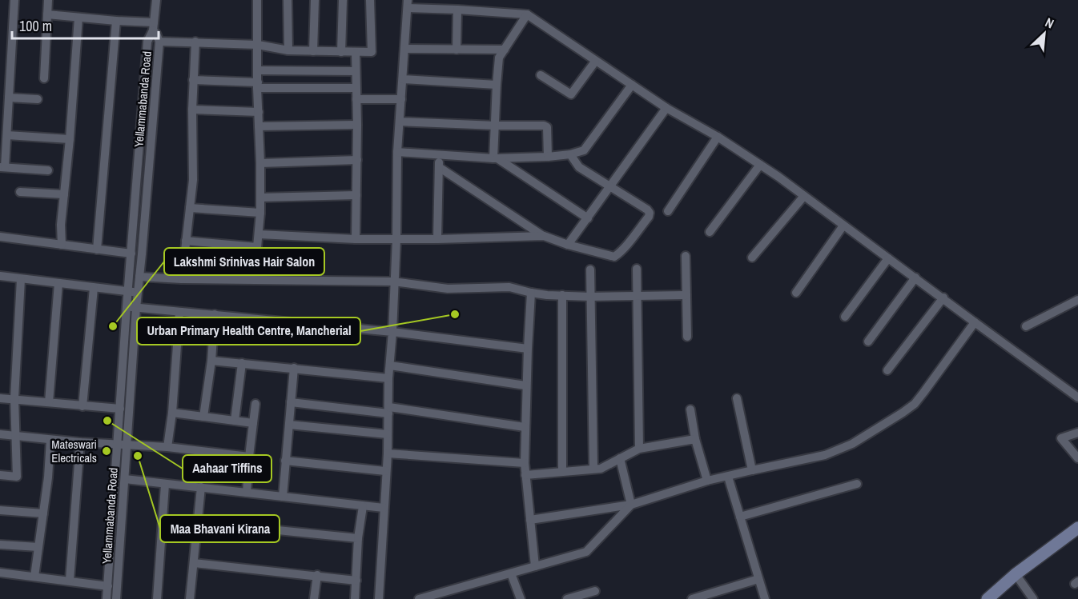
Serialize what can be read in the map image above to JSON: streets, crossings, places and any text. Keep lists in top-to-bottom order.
{
  "streets": {
    "street": ["Yellammabanda Road"]
  },
  "places": [
    "Urban Primary Health Centre, Mancherial",
    "Lakshmi Srinivas Hair Salon",
    "Aahaar Tiffins",
    "Mateswari Electricals",
    "Maa Bhavani Kirana"
  ],
  "scale_bar": "100 m",
  "north": "top right"
}
